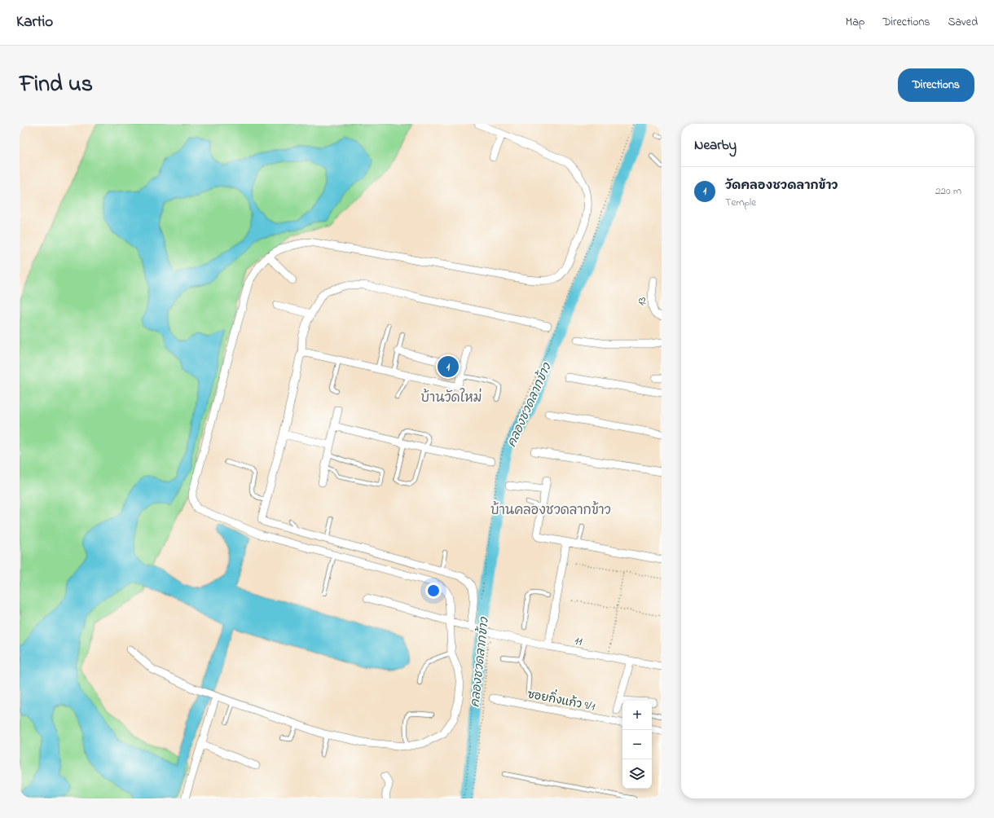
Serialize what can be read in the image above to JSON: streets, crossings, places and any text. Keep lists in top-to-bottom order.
{
  "streets": {
    "street": ["13", "11", "ซอยกิ่งแก้ว 9/1"]
  },
  "districts": ["บ้านวัดใหม่", "บ้านคลองชวดลากข้าว"],
  "water": ["คลองชวดลากข้าว"],
  "page": {
    "header": "Kartio",
    "nav": ["Map", "Directions", "Saved"],
    "title": "Find us",
    "buttons": "Directions",
    "heading": "Nearby",
    "list": [
      {
        "mark": "1",
        "name": "วัดคลองชวดลากข้าว",
        "note": "Temple",
        "value": "220 m"
      }
    ],
    "pins": "1",
    "map_buttons": ["+", "−"]
  }
}
